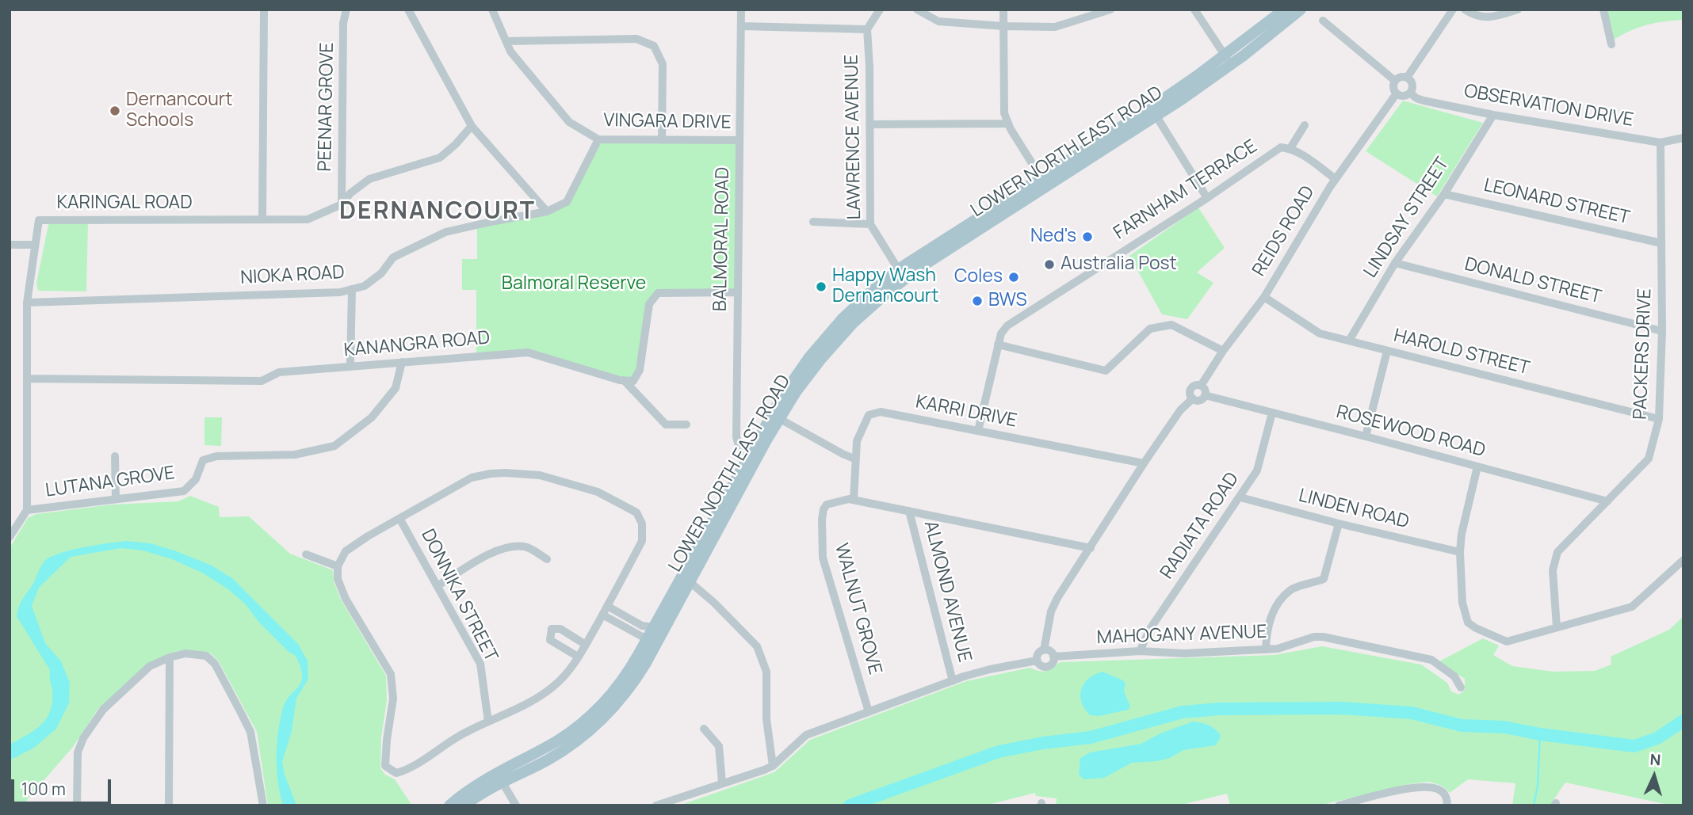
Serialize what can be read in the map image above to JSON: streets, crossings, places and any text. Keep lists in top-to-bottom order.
{
  "streets": {
    "main road": ["LOWER NORTH EAST ROAD"],
    "street": [
      "OBSERVATION DRIVE",
      "PEENAR GROVE",
      "VINGARA DRIVE",
      "LAWRENCE AVENUE",
      "FARNHAM TERRACE",
      "LEONARD STREET",
      "KARINGAL ROAD",
      "LINDSAY STREET",
      "REIDS ROAD",
      "BALMORAL ROAD",
      "NIOKA ROAD",
      "DONALD STREET",
      "KANANGRA ROAD",
      "HAROLD STREET",
      "PACKERS DRIVE",
      "KARRI DRIVE",
      "ROSEWOOD ROAD",
      "LUTANA GROVE",
      "LINDEN ROAD",
      "RADIATA ROAD",
      "ALMOND AVENUE",
      "DONNIKA STREET",
      "WALNUT GROVE",
      "MAHOGANY AVENUE"
    ]
  },
  "crossings": [
    ["OBSERVATION DRIVE", "LINDSAY STREET"],
    ["OBSERVATION DRIVE", "REIDS ROAD"],
    ["OBSERVATION DRIVE", "PACKERS DRIVE"],
    ["PEENAR GROVE", "KARINGAL ROAD"],
    ["VINGARA DRIVE", "BALMORAL ROAD"],
    ["VINGARA DRIVE", "NIOKA ROAD"],
    ["LAWRENCE AVENUE", "LOWER NORTH EAST ROAD"],
    ["LOWER NORTH EAST ROAD", "BALMORAL ROAD"],
    ["FARNHAM TERRACE", "KARRI DRIVE"],
    ["LEONARD STREET", "LINDSAY STREET"],
    ["LEONARD STREET", "PACKERS DRIVE"],
    ["KARINGAL ROAD", "NIOKA ROAD"],
    ["KARINGAL ROAD", "KANANGRA ROAD"],
    ["KARINGAL ROAD", "LUTANA GROVE"],
    ["LINDSAY STREET", "DONALD STREET"],
    ["LINDSAY STREET", "HAROLD STREET"],
    ["REIDS ROAD", "HAROLD STREET"],
    ["REIDS ROAD", "ROSEWOOD ROAD"],
    ["DONALD STREET", "PACKERS DRIVE"],
    ["KANANGRA ROAD", "LUTANA GROVE"],
    ["HAROLD STREET", "PACKERS DRIVE"],
    ["PACKERS DRIVE", "ROSEWOOD ROAD"],
    ["KARRI DRIVE", "WALNUT GROVE"],
    ["ROSEWOOD ROAD", "RADIATA ROAD"],
    ["LINDEN ROAD", "RADIATA ROAD"],
    ["RADIATA ROAD", "MAHOGANY AVENUE"]
  ],
  "districts": ["DERNANCOURT"],
  "parks": ["Balmoral Reserve"],
  "places": [
    "Dernancourt Schools",
    "Ned's",
    "Australia Post",
    "Coles",
    "Happy Wash Dernancourt",
    "BWS"
  ],
  "scale_bar": "100 m",
  "north": "top"
}
